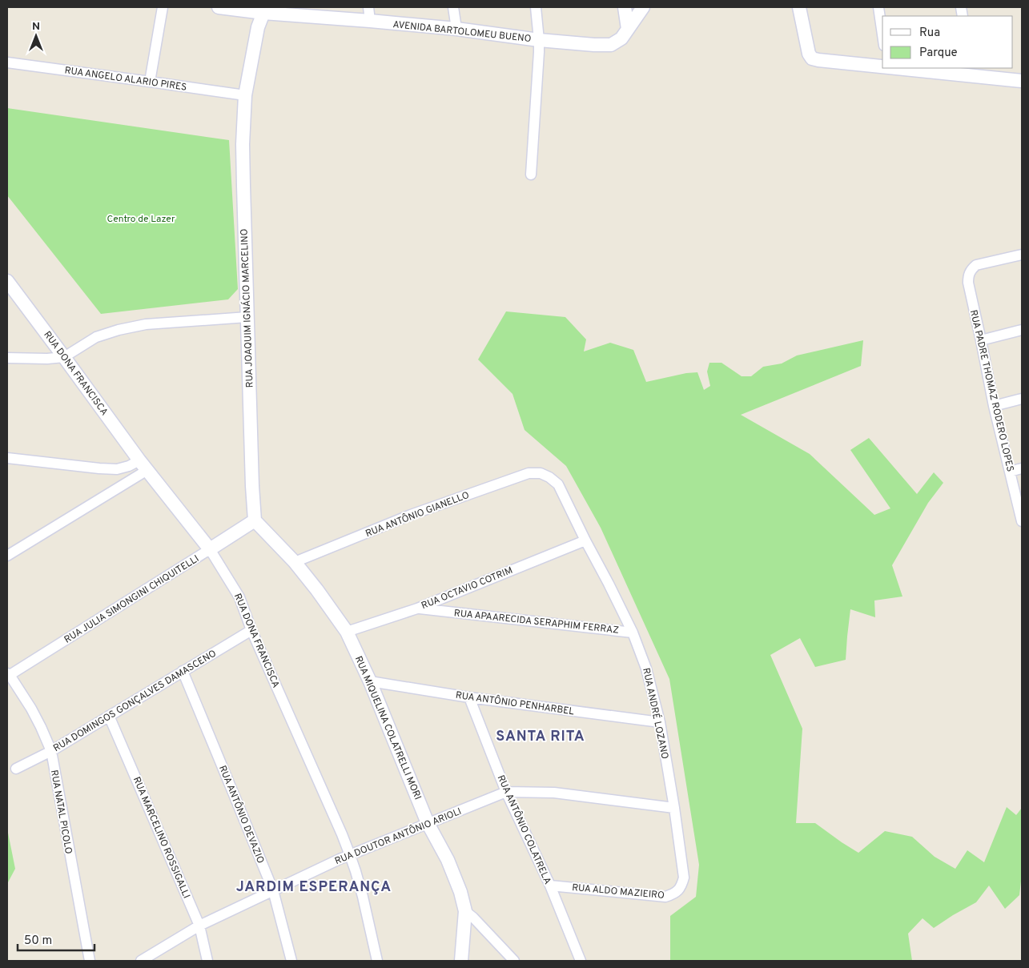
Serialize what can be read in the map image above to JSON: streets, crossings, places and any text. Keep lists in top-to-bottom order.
{
  "streets": {
    "street": [
      "AVENIDA BARTOLOMEU BUENO",
      "RUA ANGELO ALARIO PIRES",
      "RUA JOAQUIM IGNÁCIO MARCELINO",
      "RUA DONA FRANCISCA",
      "RUA PADRE THOMAZ RODERO LOPES",
      "RUA ANTÔNIO GIANELLO",
      "RUA OCTAVIO COTRIM",
      "RUA JULIA SIMONGINI CHIQUITELLI",
      "RUA APAARECIDA SERAPHIM FERRAZ",
      "RUA DOMINGOS GONÇALVES DAMASCENO",
      "RUA ANTÔNIO PENHARBEL",
      "RUA ANDRÉ LOZANO",
      "RUA MIQUELINA COLATRELLI MORI",
      "RUA NATAL PICOLO",
      "RUA ANTÔNIO DEVAZIO",
      "RUA ANTÔNIO COLATRELA",
      "RUA DOUTOR ANTÔNIO ARIOLI",
      "RUA MARCELINO ROSSIGALLI",
      "RUA ALDO MAZIEIRO"
    ]
  },
  "crossings": [
    ["AVENIDA BARTOLOMEU BUENO", "RUA JOAQUIM IGNÁCIO MARCELINO"],
    ["RUA ANGELO ALARIO PIRES", "RUA JOAQUIM IGNÁCIO MARCELINO"],
    ["RUA JOAQUIM IGNÁCIO MARCELINO", "RUA JULIA SIMONGINI CHIQUITELLI"],
    ["RUA JOAQUIM IGNÁCIO MARCELINO", "RUA MIQUELINA COLATRELLI MORI"],
    ["RUA DONA FRANCISCA", "RUA JULIA SIMONGINI CHIQUITELLI"],
    ["RUA DONA FRANCISCA", "RUA DOMINGOS GONÇALVES DAMASCENO"],
    ["RUA DONA FRANCISCA", "RUA DOUTOR ANTÔNIO ARIOLI"],
    ["RUA ANTÔNIO GIANELLO", "RUA ANDRÉ LOZANO"],
    ["RUA ANTÔNIO GIANELLO", "RUA MIQUELINA COLATRELLI MORI"],
    ["RUA OCTAVIO COTRIM", "RUA APAARECIDA SERAPHIM FERRAZ"],
    ["RUA OCTAVIO COTRIM", "RUA ANDRÉ LOZANO"],
    ["RUA OCTAVIO COTRIM", "RUA MIQUELINA COLATRELLI MORI"],
    ["RUA JULIA SIMONGINI CHIQUITELLI", "RUA MIQUELINA COLATRELLI MORI"],
    ["RUA JULIA SIMONGINI CHIQUITELLI", "RUA NATAL PICOLO"],
    ["RUA APAARECIDA SERAPHIM FERRAZ", "RUA ANDRÉ LOZANO"],
    ["RUA DOMINGOS GONÇALVES DAMASCENO", "RUA NATAL PICOLO"],
    ["RUA DOMINGOS GONÇALVES DAMASCENO", "RUA ANTÔNIO DEVAZIO"],
    ["RUA DOMINGOS GONÇALVES DAMASCENO", "RUA MARCELINO ROSSIGALLI"],
    ["RUA ANTÔNIO PENHARBEL", "RUA ANDRÉ LOZANO"],
    ["RUA ANTÔNIO PENHARBEL", "RUA MIQUELINA COLATRELLI MORI"],
    ["RUA ANTÔNIO PENHARBEL", "RUA ANTÔNIO COLATRELA"],
    ["RUA ANDRÉ LOZANO", "RUA DOUTOR ANTÔNIO ARIOLI"],
    ["RUA ANDRÉ LOZANO", "RUA ALDO MAZIEIRO"],
    ["RUA MIQUELINA COLATRELLI MORI", "RUA DOUTOR ANTÔNIO ARIOLI"],
    ["RUA ANTÔNIO DEVAZIO", "RUA DOUTOR ANTÔNIO ARIOLI"],
    ["RUA ANTÔNIO COLATRELA", "RUA DOUTOR ANTÔNIO ARIOLI"],
    ["RUA ANTÔNIO COLATRELA", "RUA ALDO MAZIEIRO"],
    ["RUA DOUTOR ANTÔNIO ARIOLI", "RUA MARCELINO ROSSIGALLI"]
  ],
  "districts": ["SANTA RITA", "JARDIM ESPERANÇA"],
  "parks": ["Centro de Lazer"],
  "legend": ["Rua", "Parque"],
  "scale_bar": "50 m",
  "north": "top"
}
